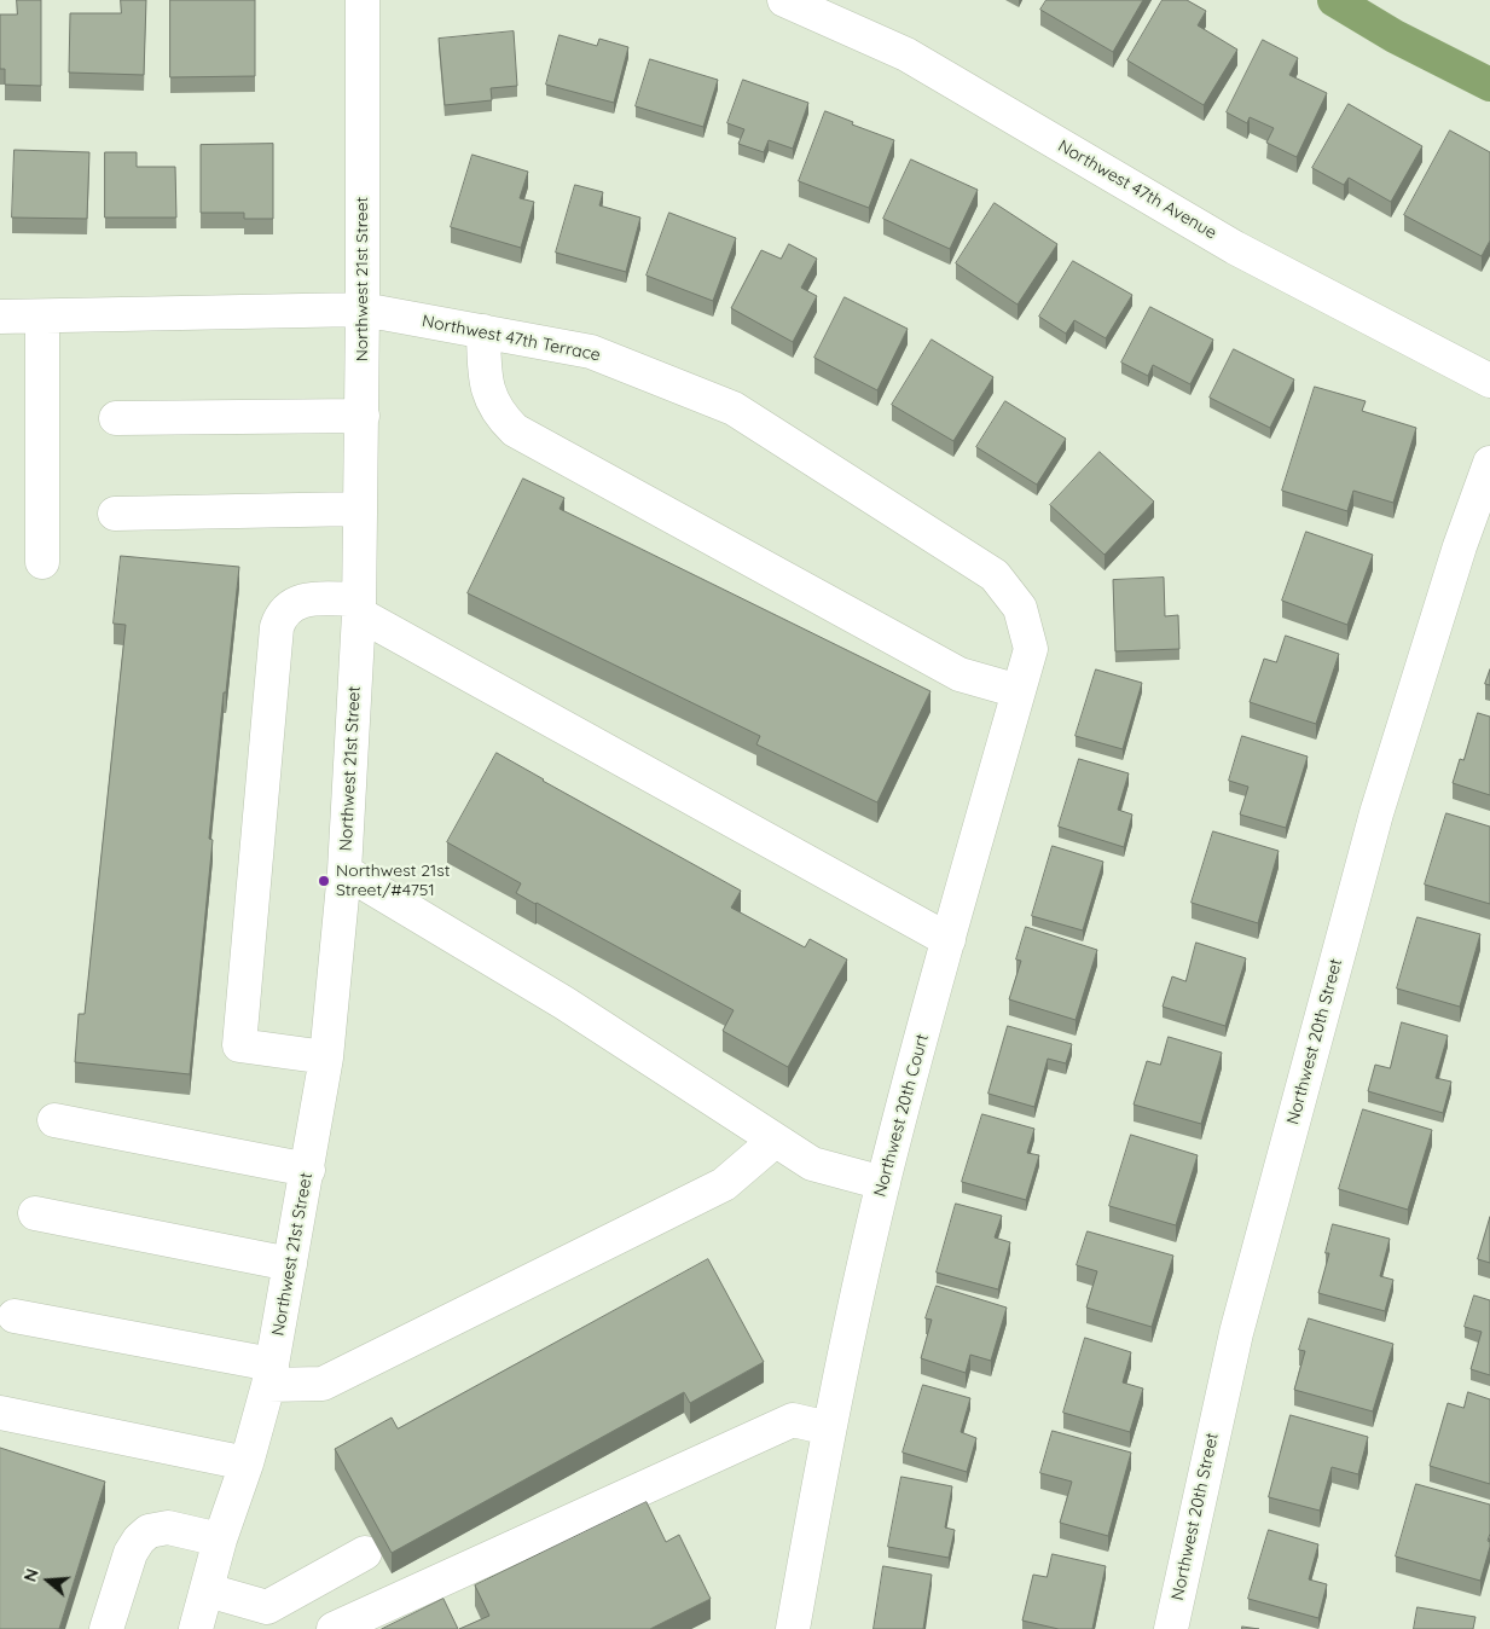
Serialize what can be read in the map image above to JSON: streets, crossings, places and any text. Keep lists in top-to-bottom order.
{
  "streets": {
    "street": [
      "Northwest 47th Avenue",
      "Northwest 21st Street",
      "Northwest 47th Terrace",
      "Northwest 20th Street",
      "Northwest 20th Court"
    ]
  },
  "crossings": [
    ["Northwest 21st Street", "Northwest 47th Terrace"],
    ["Northwest 47th Terrace", "Northwest 20th Court"]
  ],
  "places": ["Northwest 21st Street/#4751"],
  "north": "left"
}
